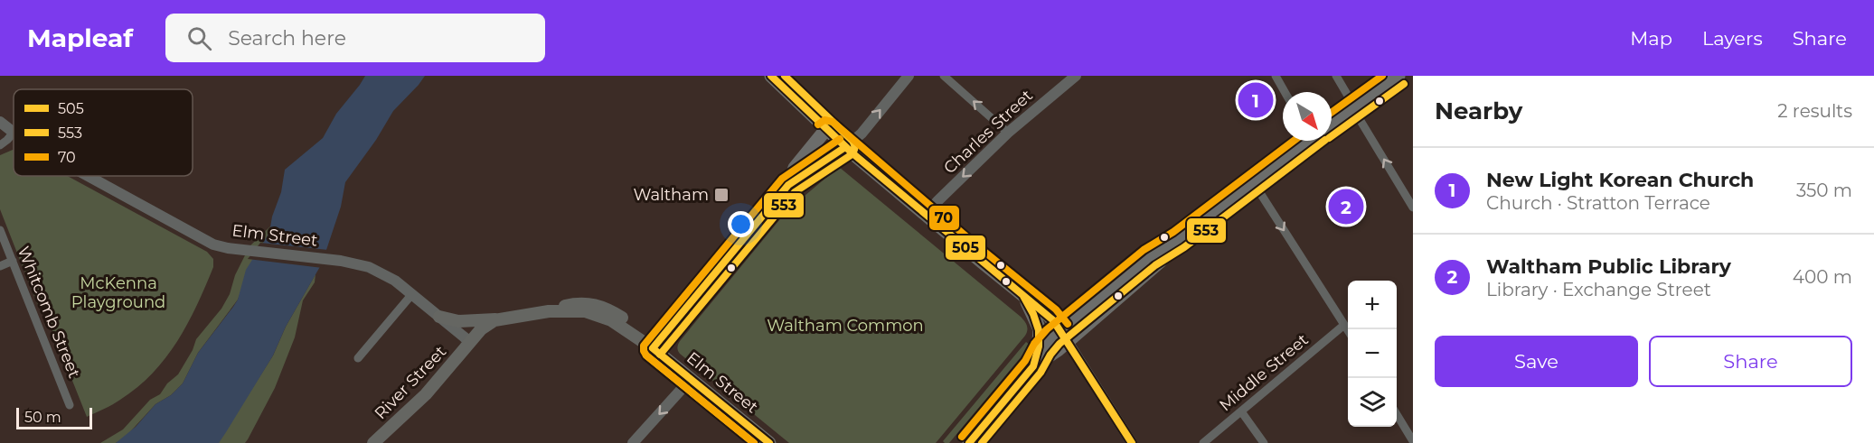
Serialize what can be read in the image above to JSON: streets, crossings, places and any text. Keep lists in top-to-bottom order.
{
  "streets": {
    "main road": ["Elm Street", "River Street"],
    "street": ["Charles Street", "Whitcomb Street", "Middle Street"]
  },
  "crossings": [
    ["Elm Street", "River Street"]
  ],
  "one_way": ["Charles Street"],
  "parks": ["McKenna Playground", "Waltham Common"],
  "places": {
    "transit": ["Waltham"]
  },
  "lines": ["transit line 505", "transit line 553", "transit line 70"],
  "legend": ["505", "553", "70"],
  "scale_bar": "50 m",
  "north": "bottom right",
  "page": {
    "header": "Mapleaf",
    "search": "Search here",
    "nav": ["Map", "Layers", "Share"],
    "heading": ["Nearby", "2 results"],
    "pins": ["1", "2"],
    "list": [
      {
        "mark": "1",
        "name": "New Light Korean Church",
        "note": "Church · Stratton Terrace",
        "value": "350 m"
      },
      {
        "mark": "2",
        "name": "Waltham Public Library",
        "note": "Library · Exchange Street",
        "value": "400 m"
      }
    ],
    "map_buttons": ["+", "−"],
    "buttons": ["Save", "Share"],
    "scale": "50 m"
  }
}
